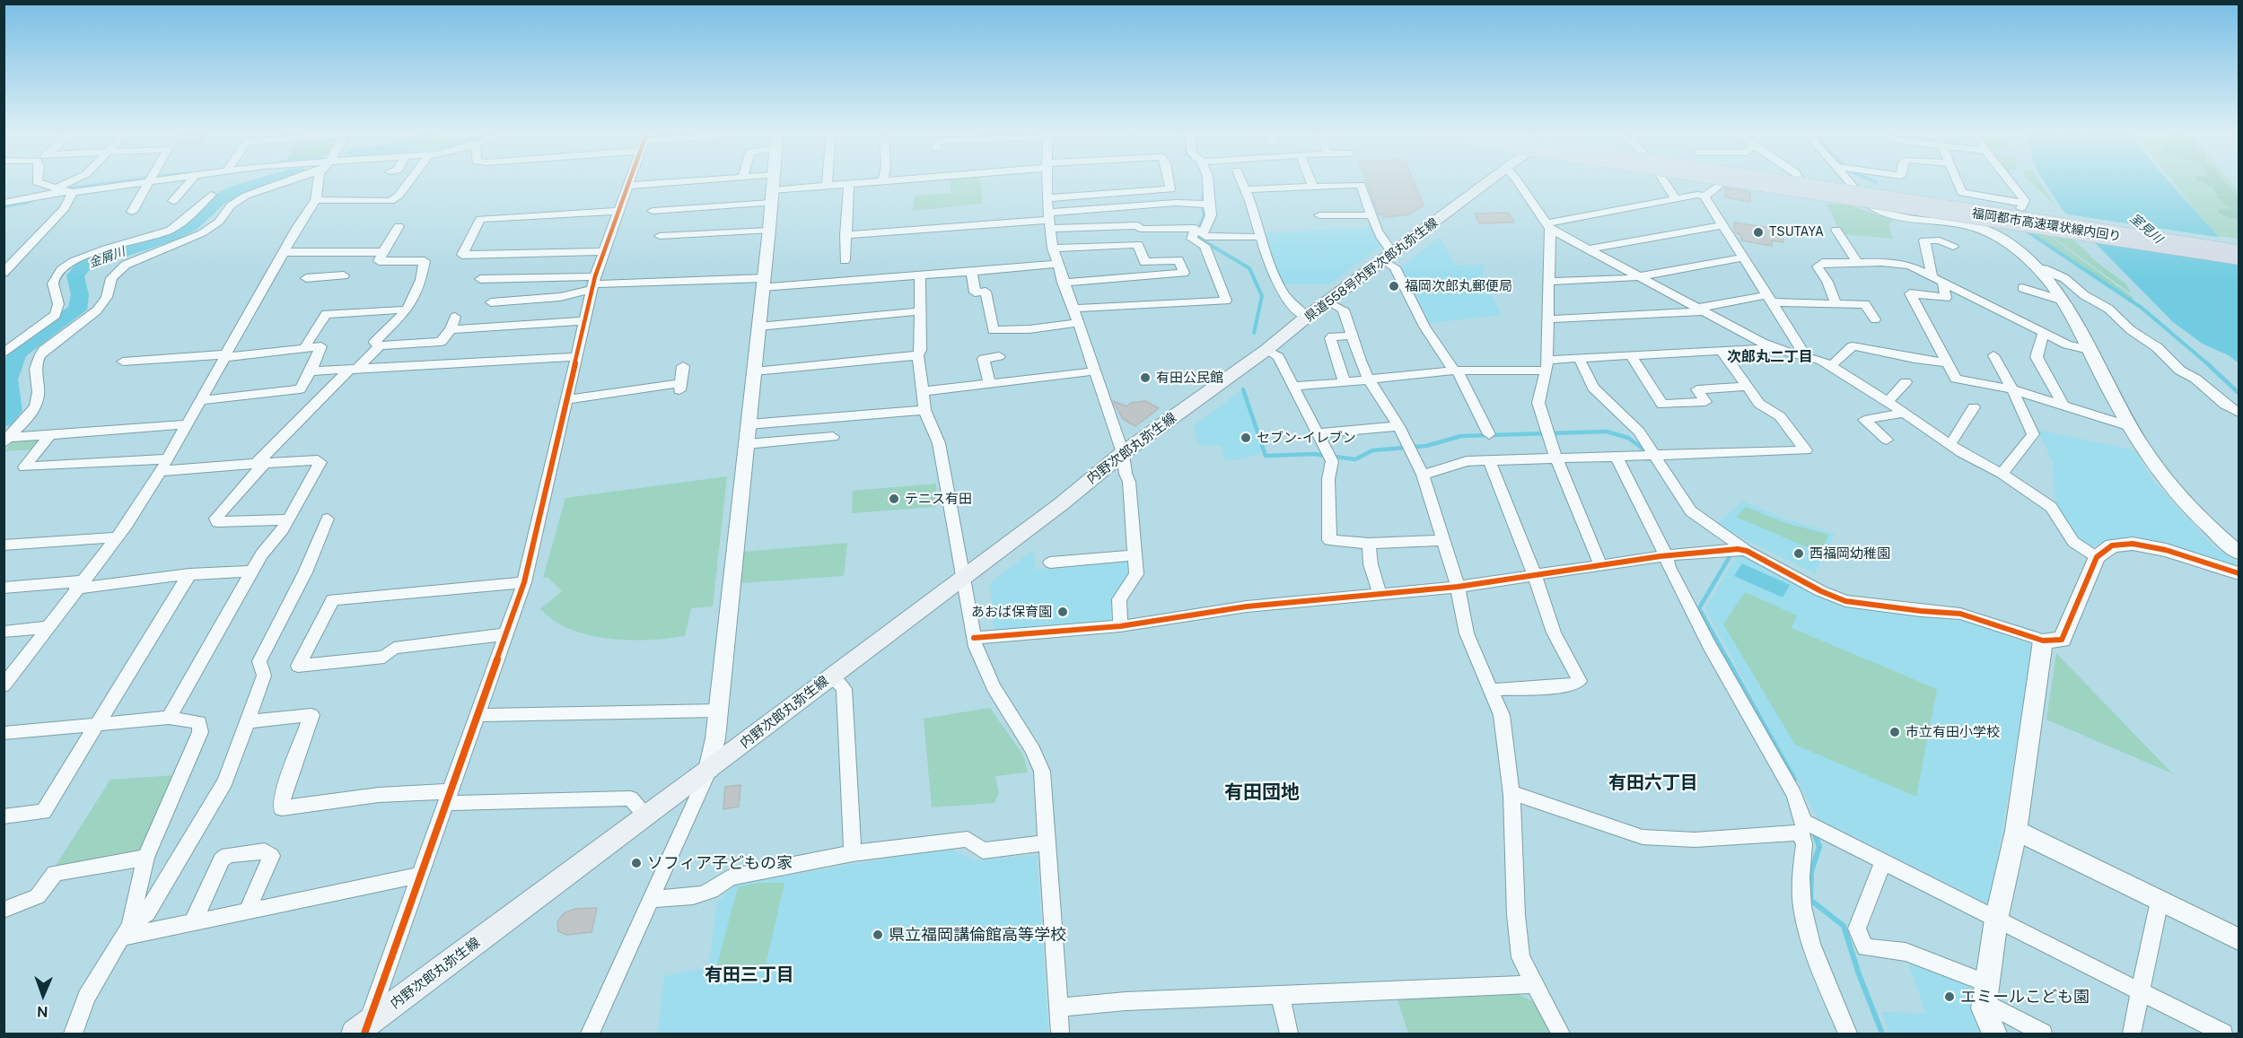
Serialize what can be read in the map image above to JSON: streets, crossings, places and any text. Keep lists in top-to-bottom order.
{
  "streets": {
    "highway": ["福岡都市高速環状線内回り"],
    "main road": ["県道558号内野次郎丸弥生線", "内野次郎丸弥生線"]
  },
  "crossings": [
    ["県道558号内野次郎丸弥生線", "内野次郎丸弥生線"]
  ],
  "districts": [
    "次郎丸二丁目",
    "有田六丁目",
    "有田団地",
    "有田三丁目"
  ],
  "water": ["室見川", "金屑川"],
  "places": [
    "TSUTAYA",
    "福岡次郎丸郵便局",
    "有田公民館",
    "セブン-イレブン",
    "テニス有田",
    "西福岡幼稚園",
    "あおば保育園",
    "市立有田小学校",
    "ソフィア子どもの家",
    "県立福岡講倫館高等学校",
    "エミールこども園"
  ],
  "north": "bottom"
}
